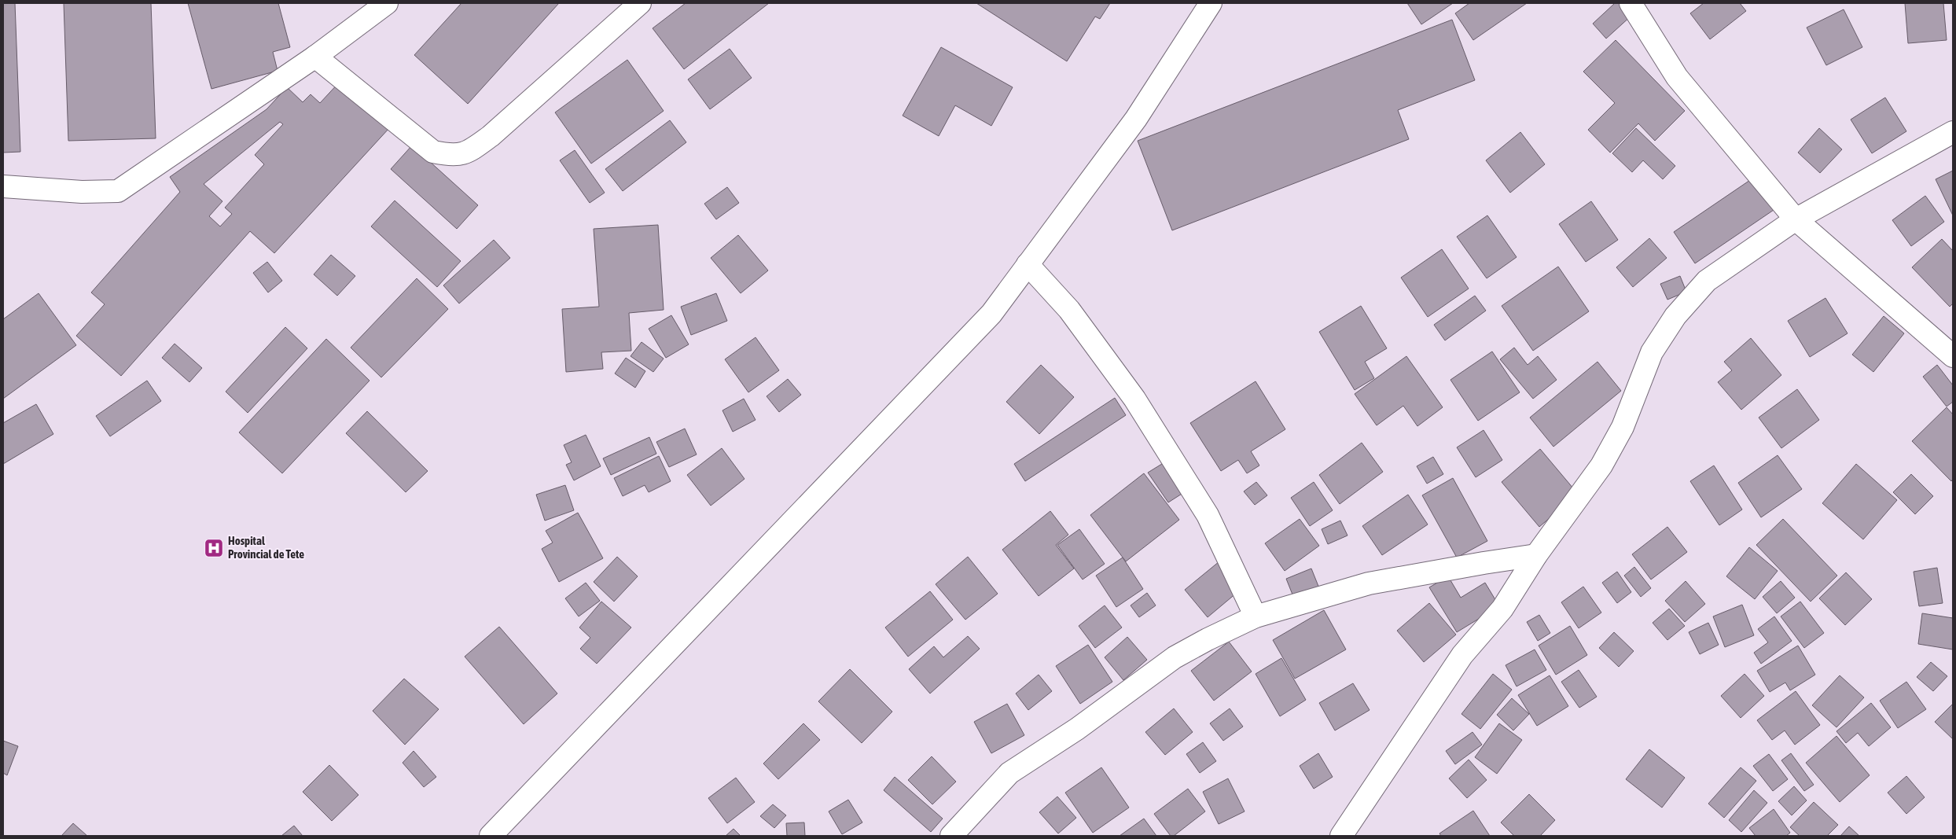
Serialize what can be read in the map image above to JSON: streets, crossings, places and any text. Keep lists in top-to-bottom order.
{
  "places": {
    "hospital": ["Hospital Provincial de Tete"]
  }
}
